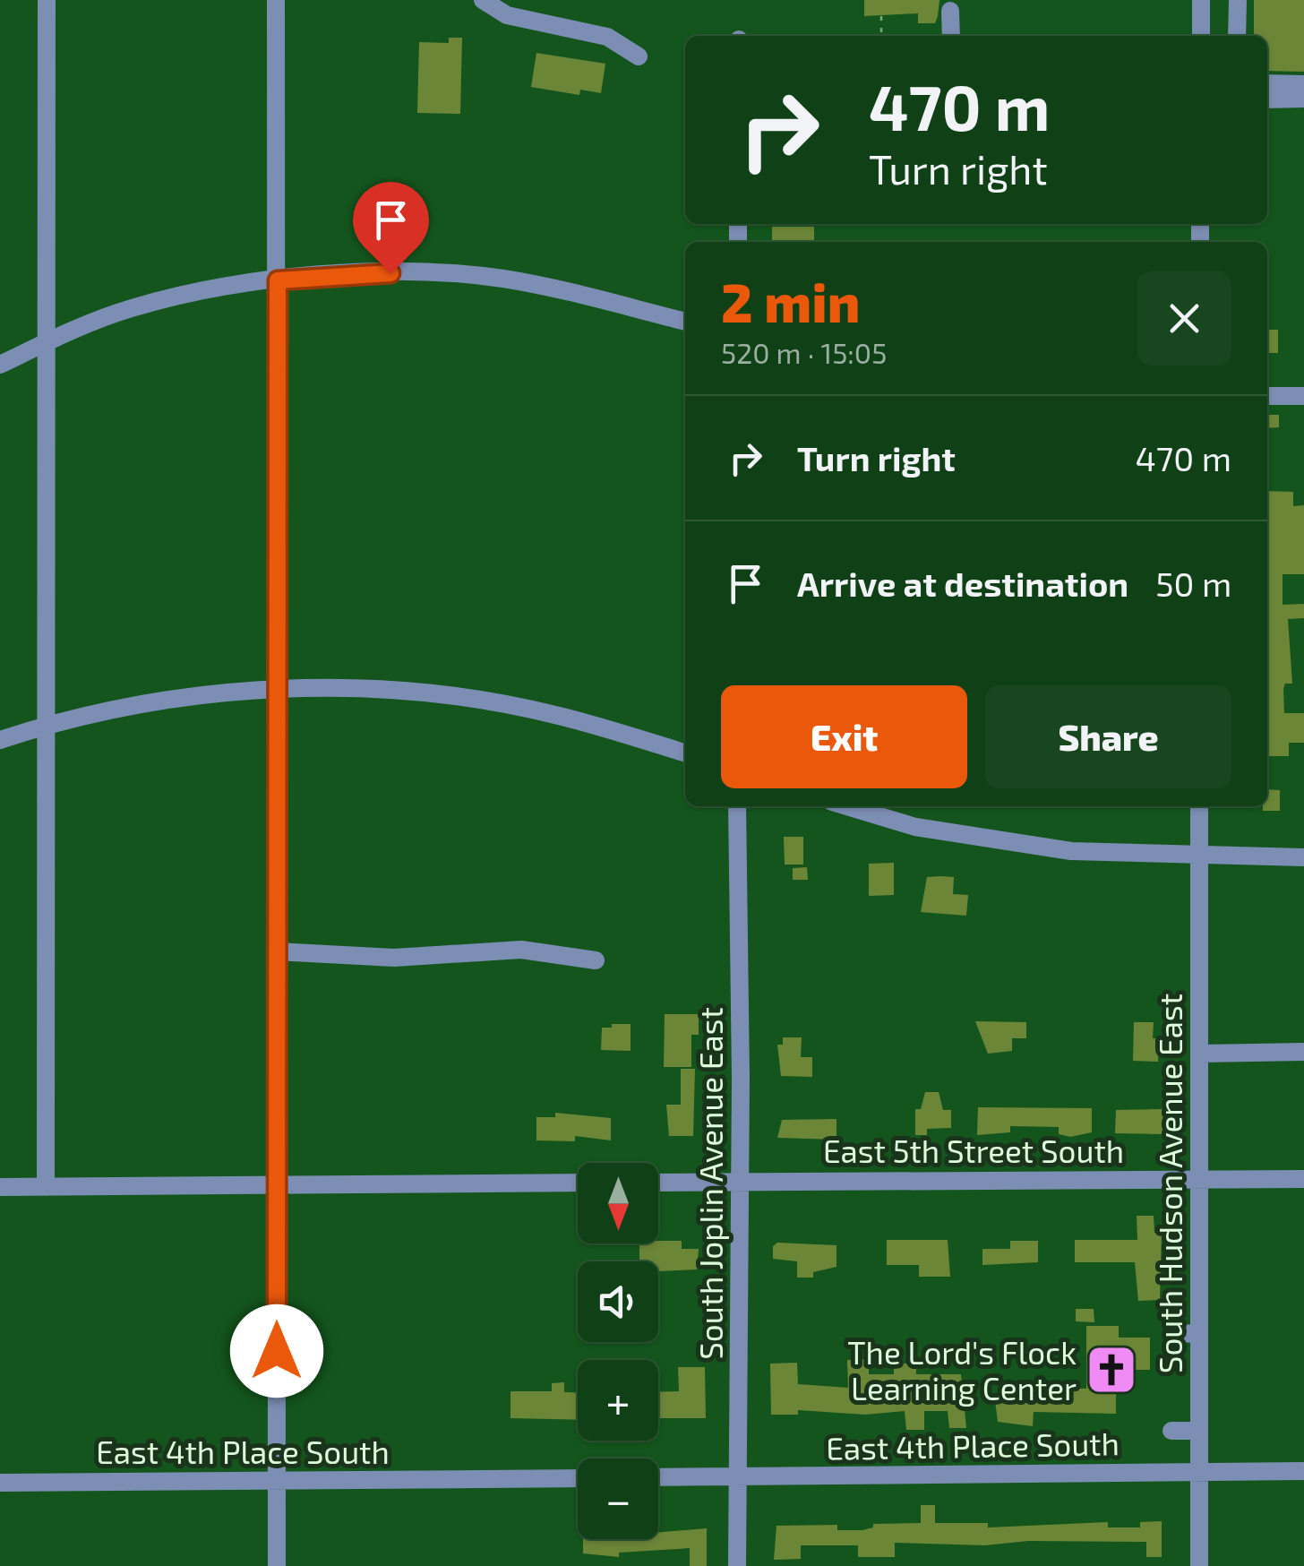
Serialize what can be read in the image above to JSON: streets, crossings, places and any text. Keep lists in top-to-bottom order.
{
  "streets": {
    "street": [
      "East 5th Street South",
      "South Joplin Avenue East",
      "South Hudson Avenue East",
      "East 4th Place South"
    ]
  },
  "crossings": [
    ["East 5th Street South", "South Joplin Avenue East"],
    ["East 5th Street South", "South Hudson Avenue East"],
    ["South Joplin Avenue East", "East 4th Place South"],
    ["South Hudson Avenue East", "East 4th Place South"]
  ],
  "places": {
    "church": ["The Lord's Flock Learning Center"]
  },
  "north": "bottom",
  "page": {
    "turn": ["470 m", "Turn right"],
    "heading": ["2 min", "520 m · 15:05"],
    "list": [
      {
        "name": "Turn right",
        "value": "470 m"
      },
      {
        "name": "Arrive at destination",
        "value": "50 m"
      }
    ],
    "buttons": ["Exit", "Share"],
    "map_buttons": ["+", "−"]
  }
}
